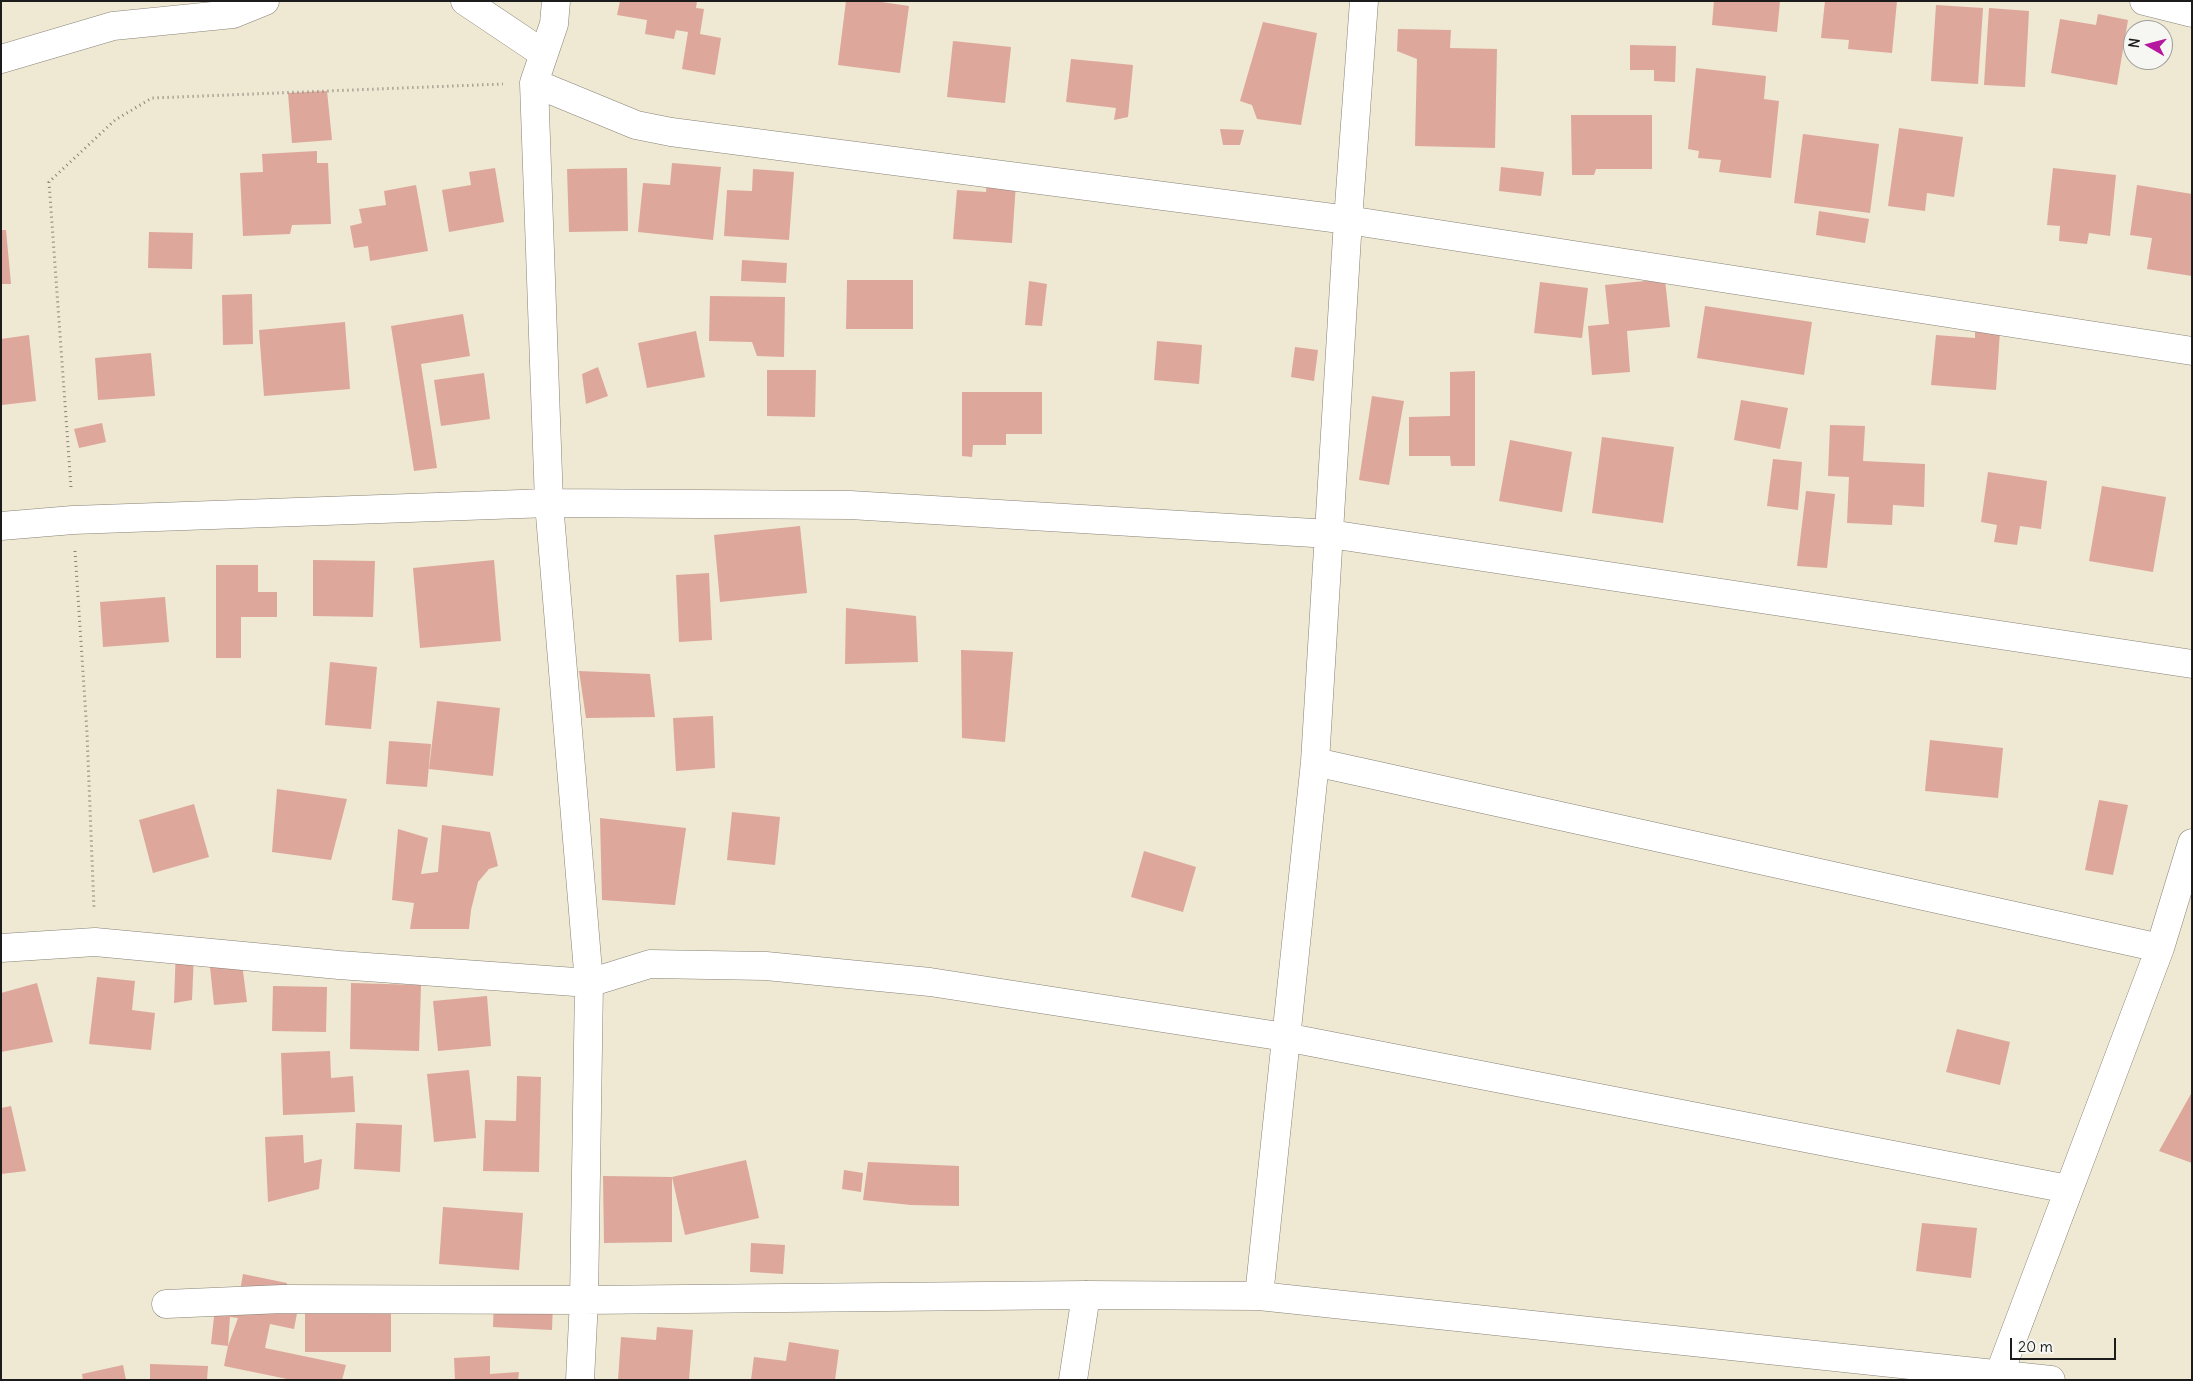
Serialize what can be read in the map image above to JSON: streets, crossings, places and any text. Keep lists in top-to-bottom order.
{
  "scale_bar": "20 m",
  "north": "left"
}
